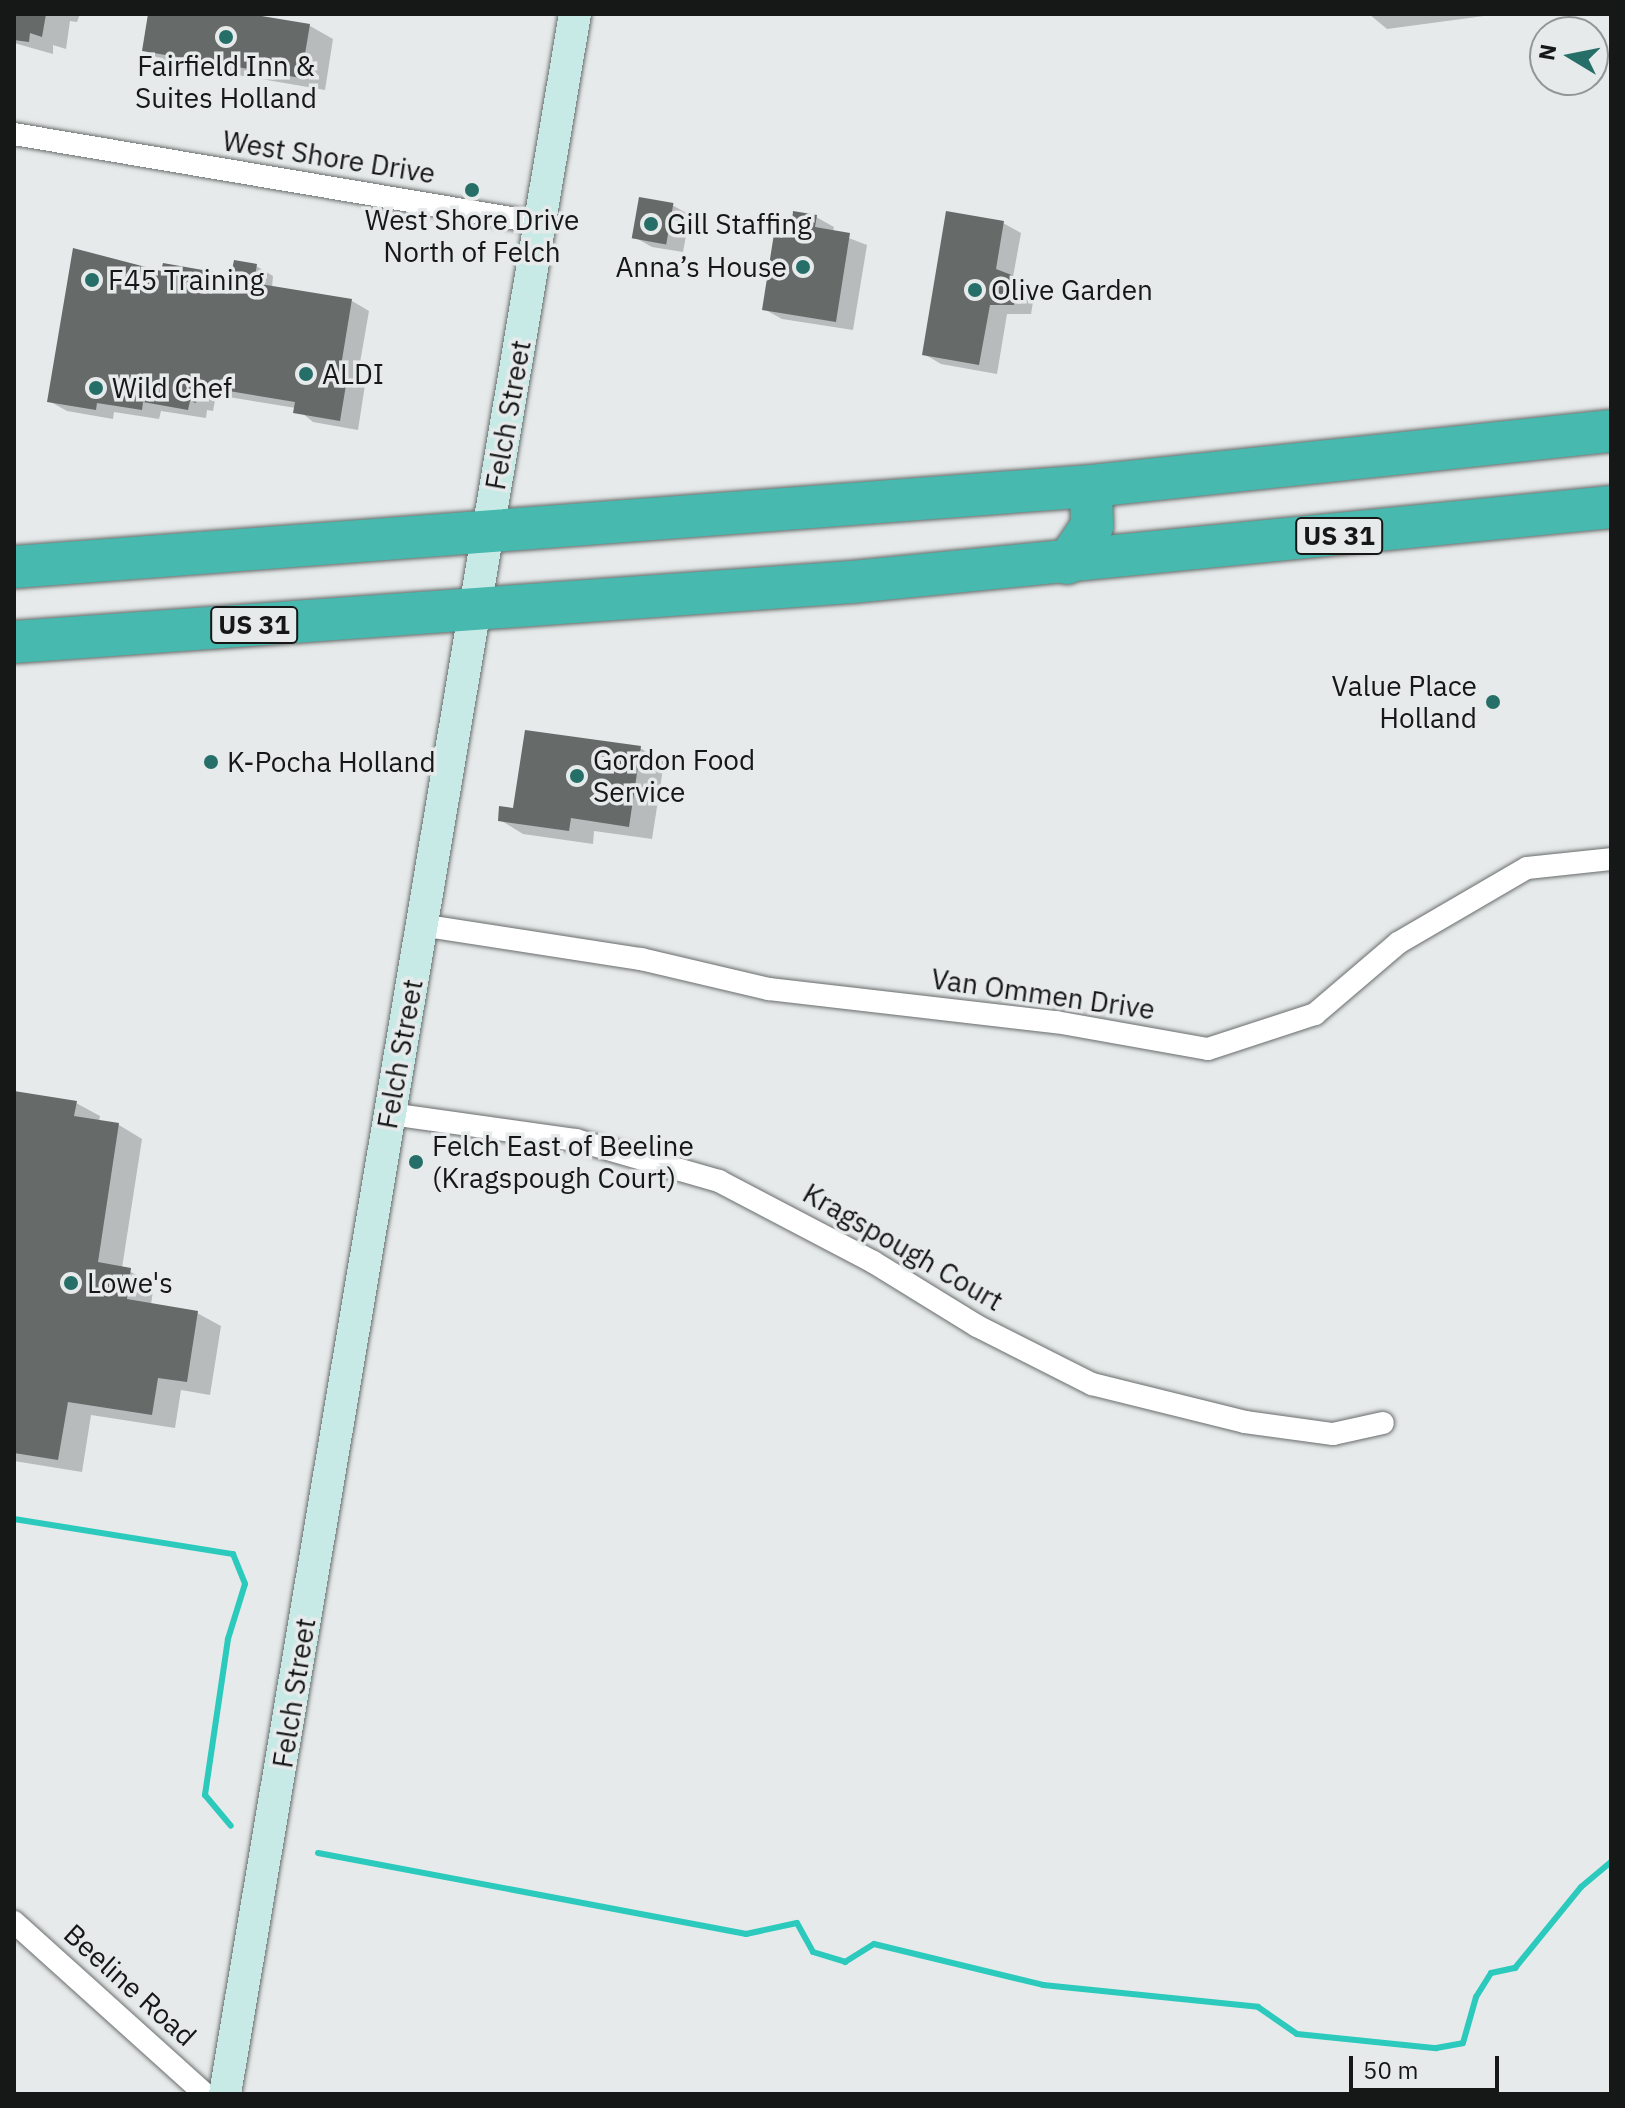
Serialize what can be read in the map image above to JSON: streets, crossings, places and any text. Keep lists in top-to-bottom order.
{
  "streets": {
    "highway": ["US 31"],
    "street": [
      "West Shore Drive",
      "Felch Street",
      "Van Ommen Drive",
      "Kragspough Court",
      "Beeline Road"
    ]
  },
  "crossings": [
    ["West Shore Drive", "Felch Street"],
    ["Felch Street", "US 31"],
    ["Felch Street", "Van Ommen Drive"],
    ["Felch Street", "Kragspough Court"]
  ],
  "places": [
    "Fairfield Inn & Suites Holland",
    "West Shore Drive North of Felch",
    "Gill Staffing",
    "Anna’s House",
    "F45 Training",
    "Olive Garden",
    "ALDI",
    "Wild Chef",
    "Value Place Holland",
    "K-Pocha Holland",
    "Gordon Food Service",
    "Felch East of Beeline (Kragspough Court)",
    "Lowe's"
  ],
  "scale_bar": "50 m",
  "north": "left"
}
